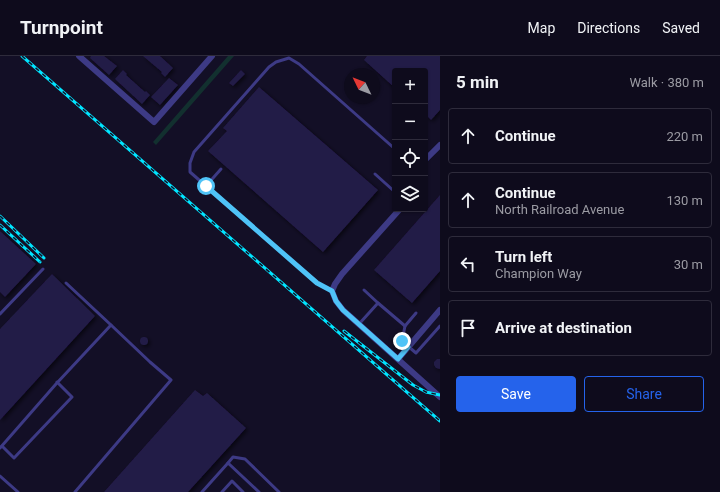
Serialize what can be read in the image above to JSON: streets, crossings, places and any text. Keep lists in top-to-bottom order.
{
  "north": "top left",
  "page": {
    "header": "Turnpoint",
    "nav": ["Map", "Directions", "Saved"],
    "heading": ["5 min", "Walk · 380 m"],
    "map_buttons": ["+", "−"],
    "list": [
      ["Continue", "220 m"],
      ["Continue", "North Railroad Avenue", "130 m"],
      ["Turn left", "Champion Way", "30 m"],
      "Arrive at destination"
    ],
    "buttons": ["Save", "Share"]
  }
}
